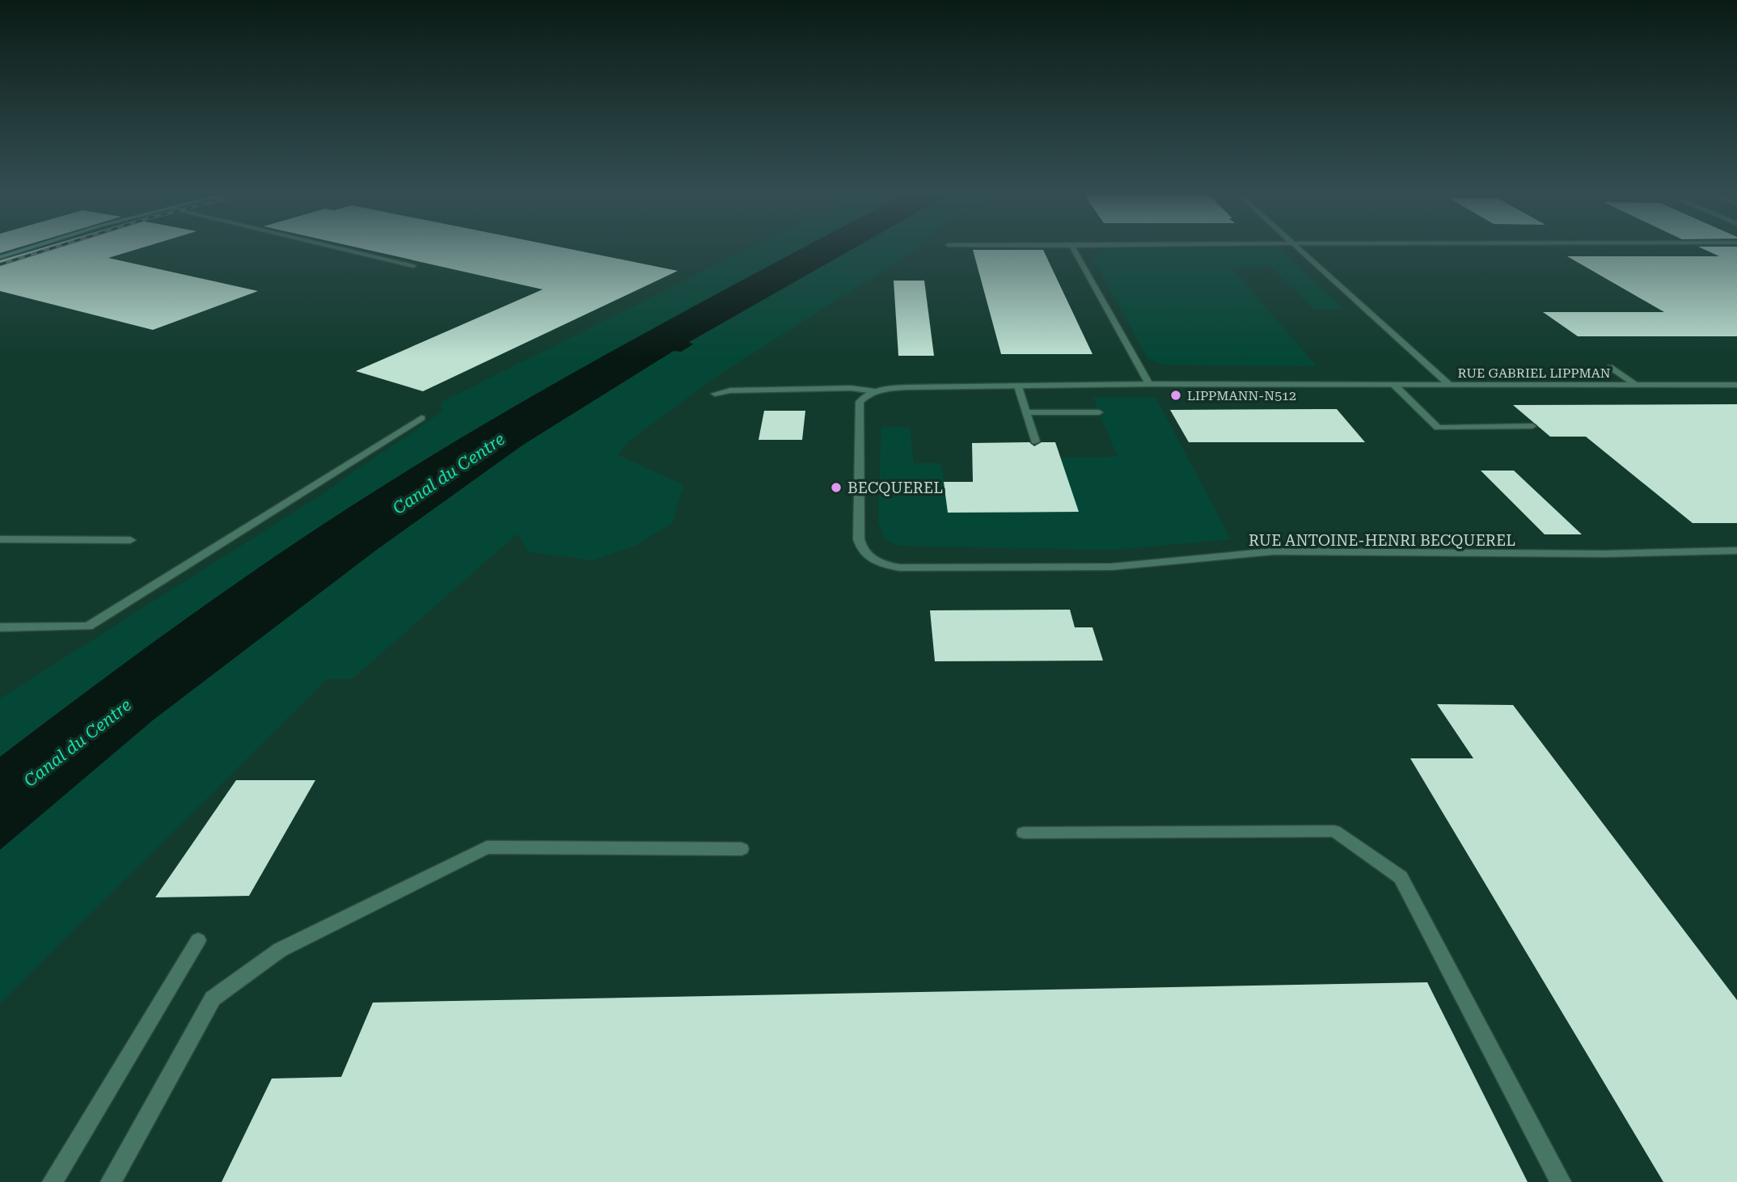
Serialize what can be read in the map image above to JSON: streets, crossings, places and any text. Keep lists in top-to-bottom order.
{
  "streets": {
    "street": ["RUE GABRIEL LIPPMAN", "RUE ANTOINE-HENRI BECQUEREL"]
  },
  "water": ["Canal du Centre"],
  "places": ["LIPPMANN-N512", "BECQUEREL"]
}
